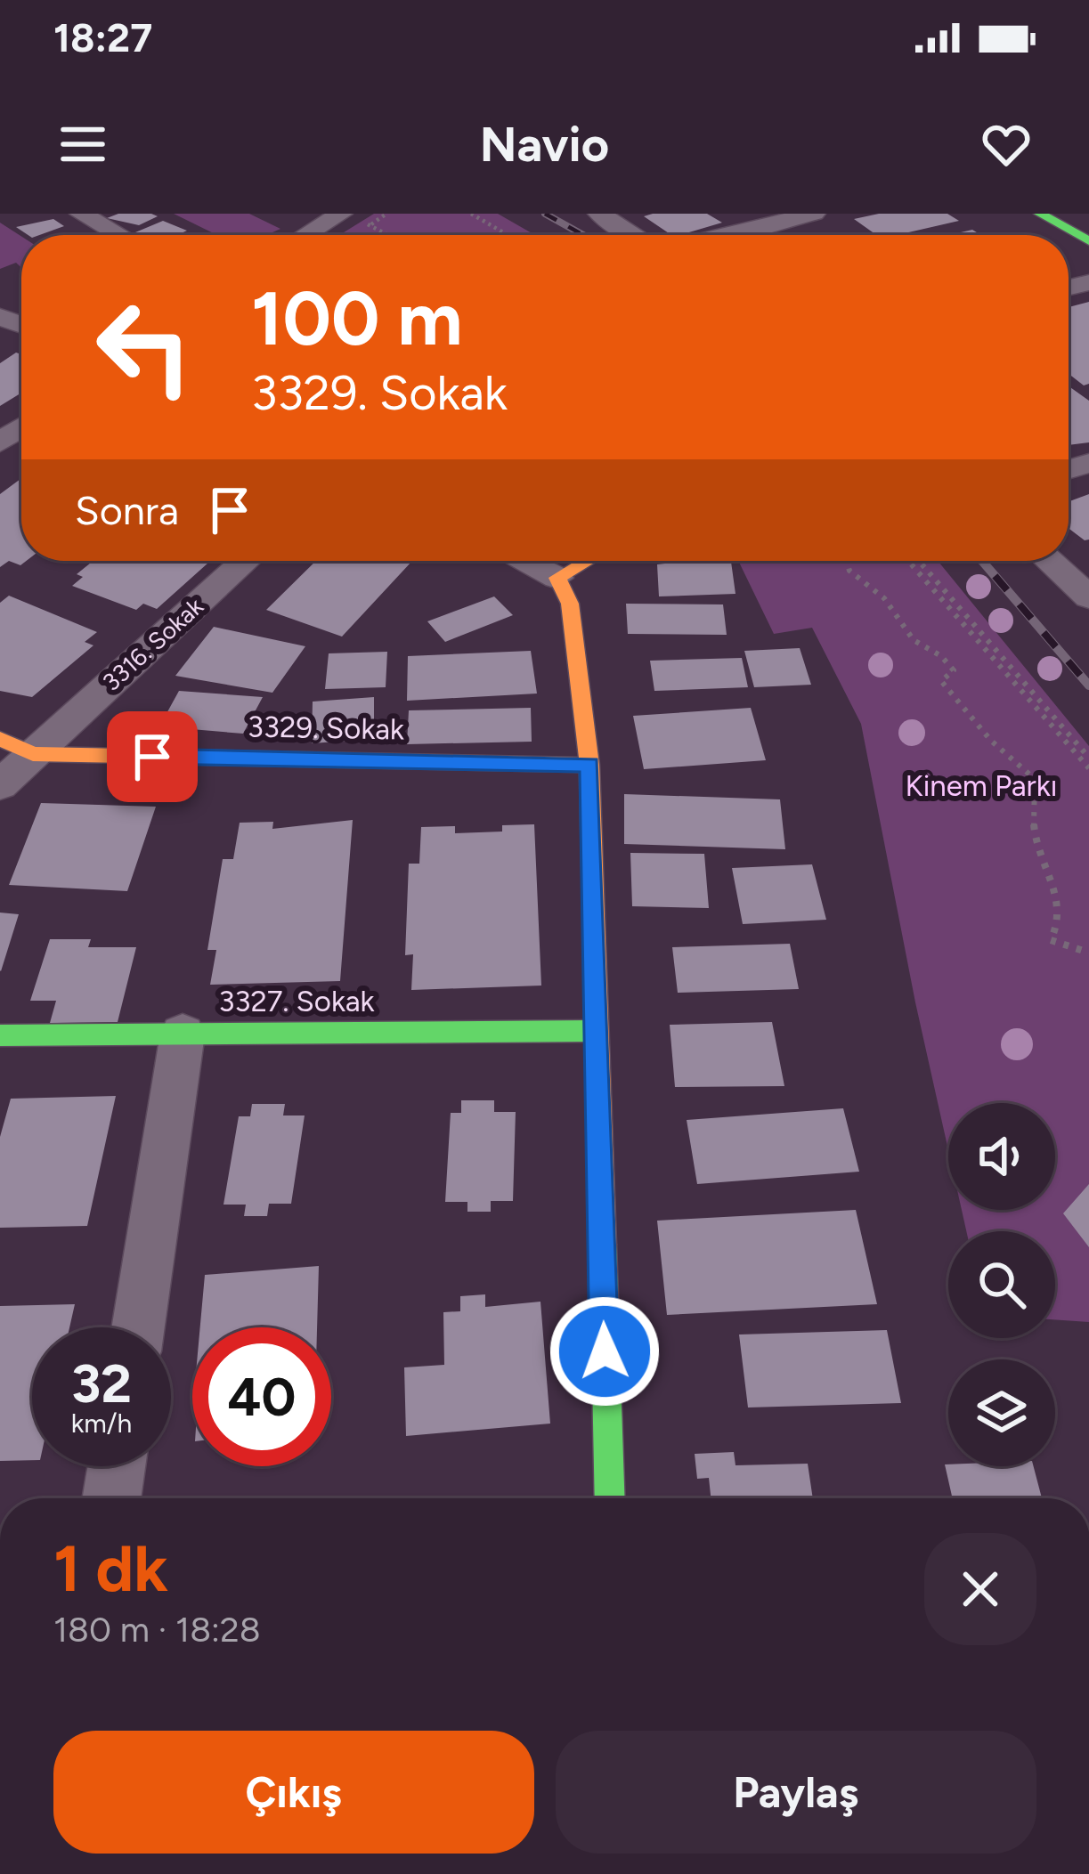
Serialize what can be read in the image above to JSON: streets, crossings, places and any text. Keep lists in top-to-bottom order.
{
  "streets": {
    "main road": ["3329. Sokak", "3327. Sokak"],
    "street": ["3316. Sokak"]
  },
  "crossings": [
    ["3316. Sokak", "3329. Sokak"]
  ],
  "parks": ["Kinem Parkı"],
  "page": {
    "status": "18:27",
    "header": "Navio",
    "turn": ["100 m", "3329. Sokak"],
    "then": "Sonra",
    "speed": "32 km/h",
    "limit": "40",
    "heading": ["1 dk", "180 m · 18:28"],
    "buttons": ["Çıkış", "Paylaş"]
  }
}
